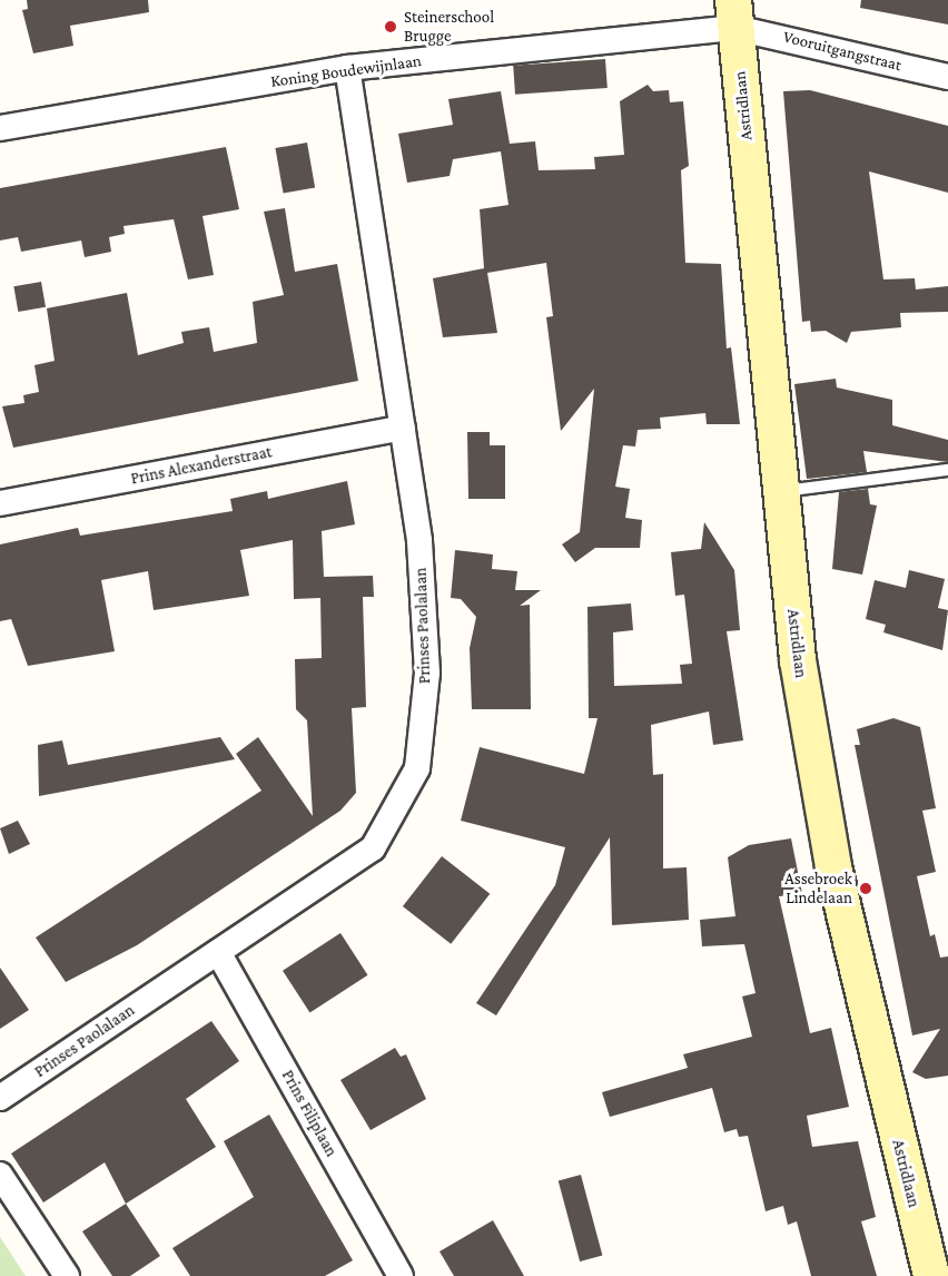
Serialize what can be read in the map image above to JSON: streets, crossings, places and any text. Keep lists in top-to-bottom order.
{
  "streets": {
    "main road": ["Astridlaan"],
    "street": [
      "Vooruitgangstraat",
      "Koning Boudewijnlaan",
      "Prins Alexanderstraat",
      "Prinses Paolalaan",
      "Prins Filiplaan"
    ]
  },
  "crossings": [
    ["Vooruitgangstraat", "Koning Boudewijnlaan"],
    ["Vooruitgangstraat", "Astridlaan"],
    ["Koning Boudewijnlaan", "Astridlaan"],
    ["Koning Boudewijnlaan", "Prinses Paolalaan"],
    ["Prins Alexanderstraat", "Prinses Paolalaan"],
    ["Prinses Paolalaan", "Prins Filiplaan"]
  ],
  "places": ["Steinerschool Brugge", "Assebroek Lindelaan"]
}
